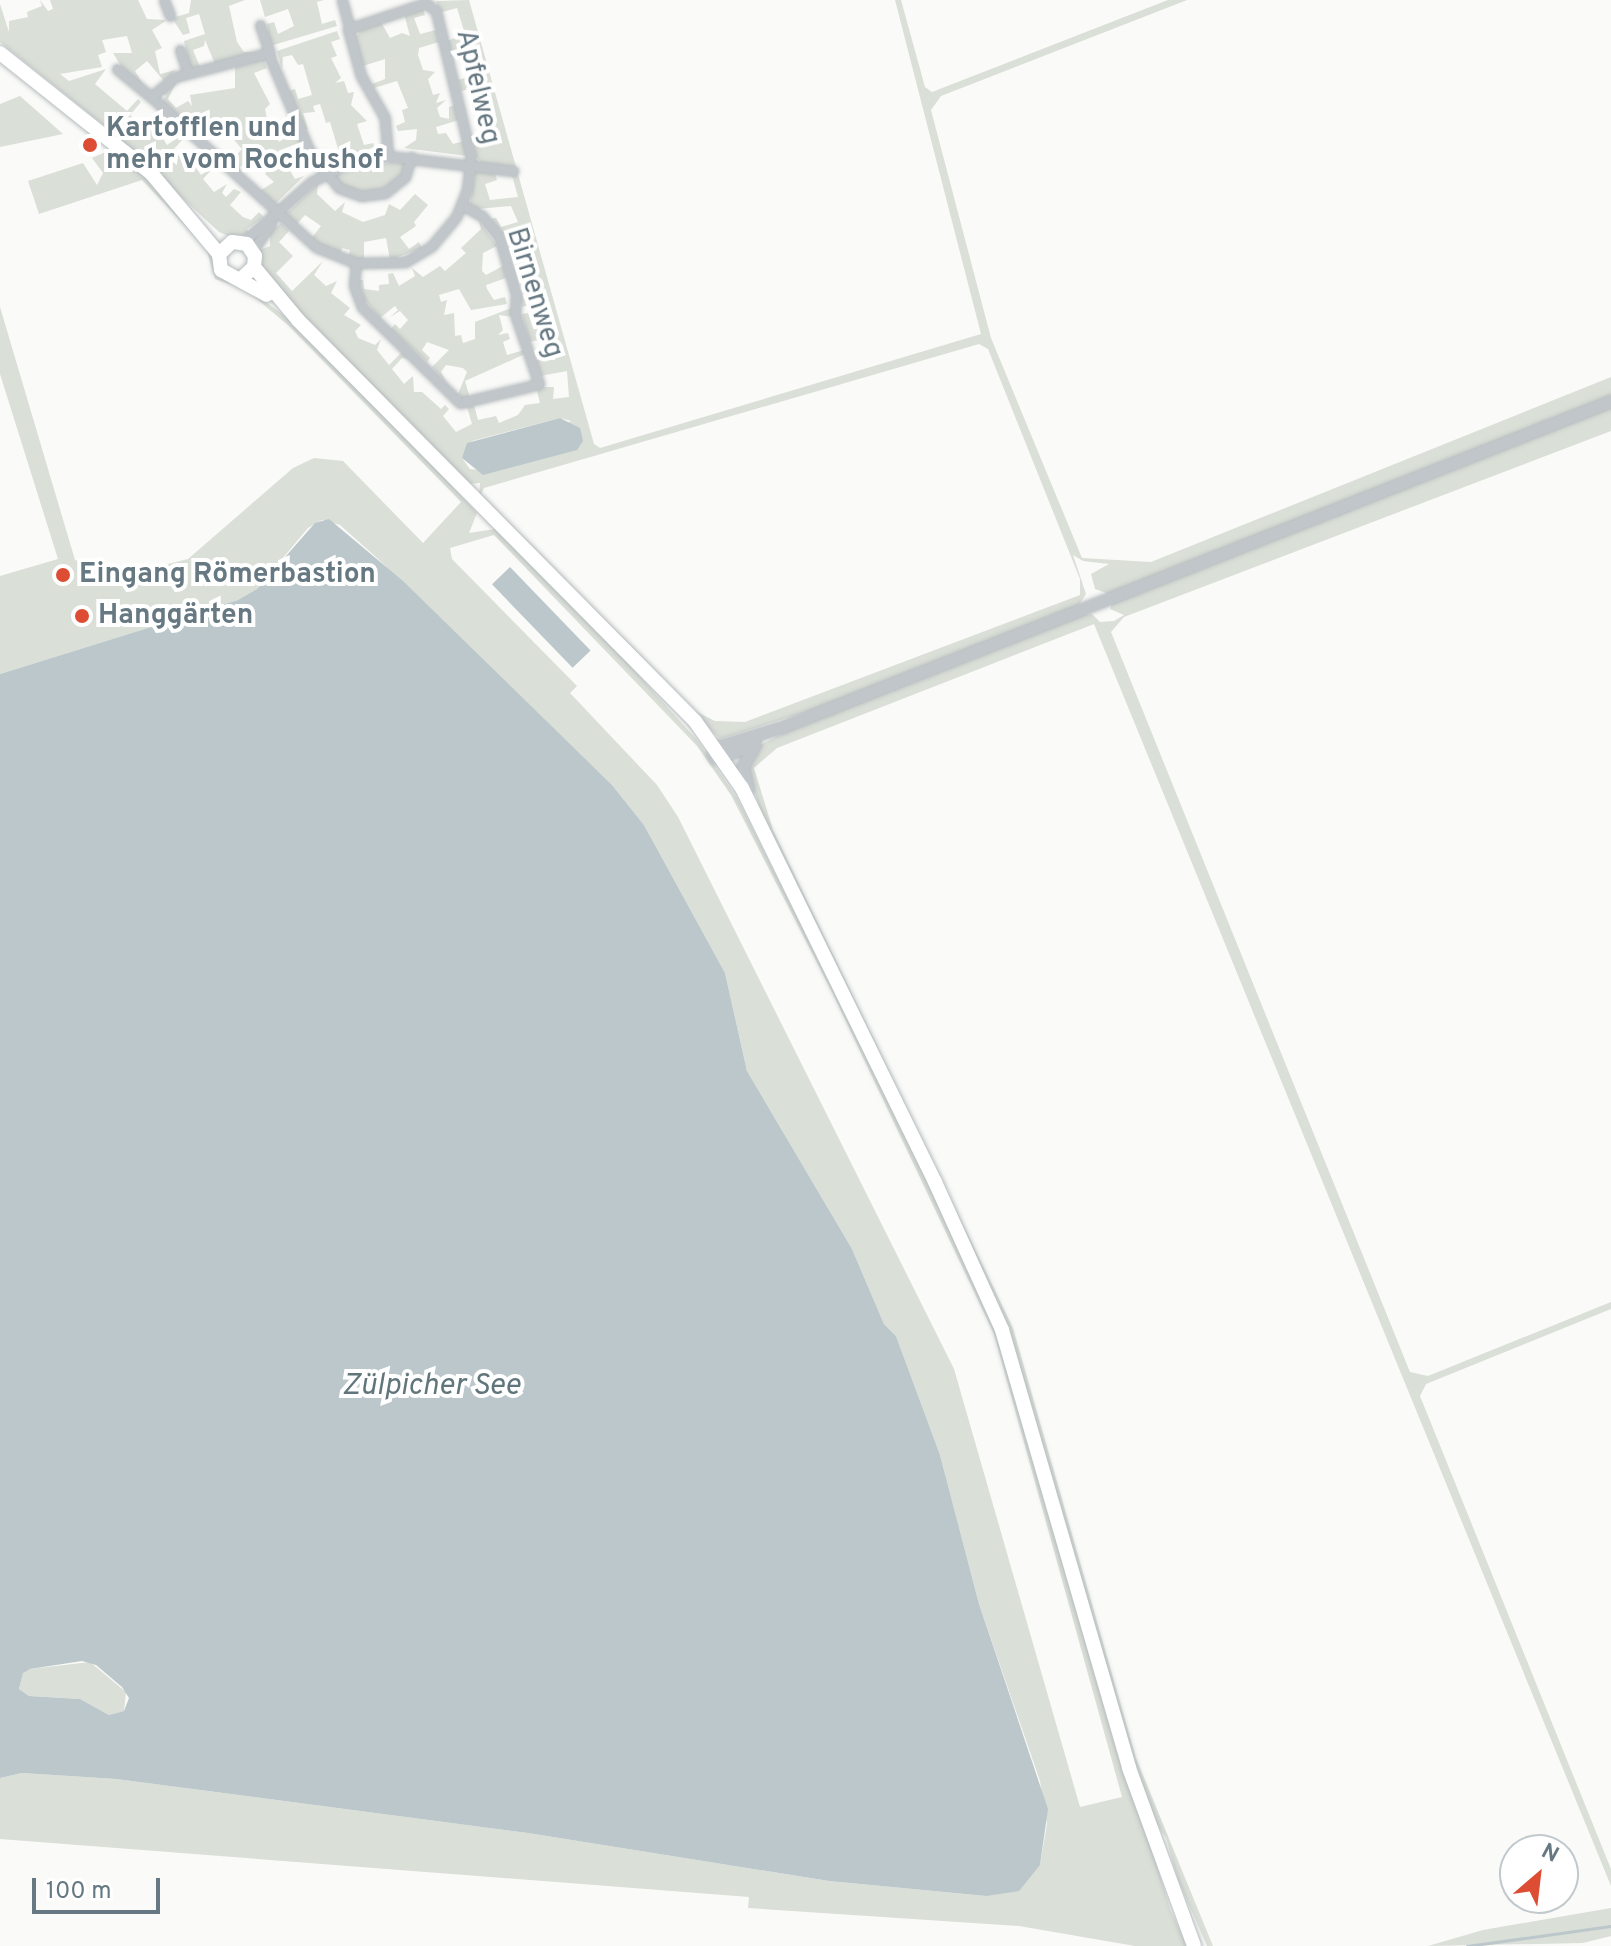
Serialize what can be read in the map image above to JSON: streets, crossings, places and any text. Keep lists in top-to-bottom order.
{
  "streets": {
    "street": ["Apfelweg", "Birnenweg"]
  },
  "water": ["Zülpicher See"],
  "places": ["Kartofflen und mehr vom Rochushof", "Eingang Römerbastion", "Hanggärten"],
  "scale_bar": "100 m",
  "north": "top right"
}
